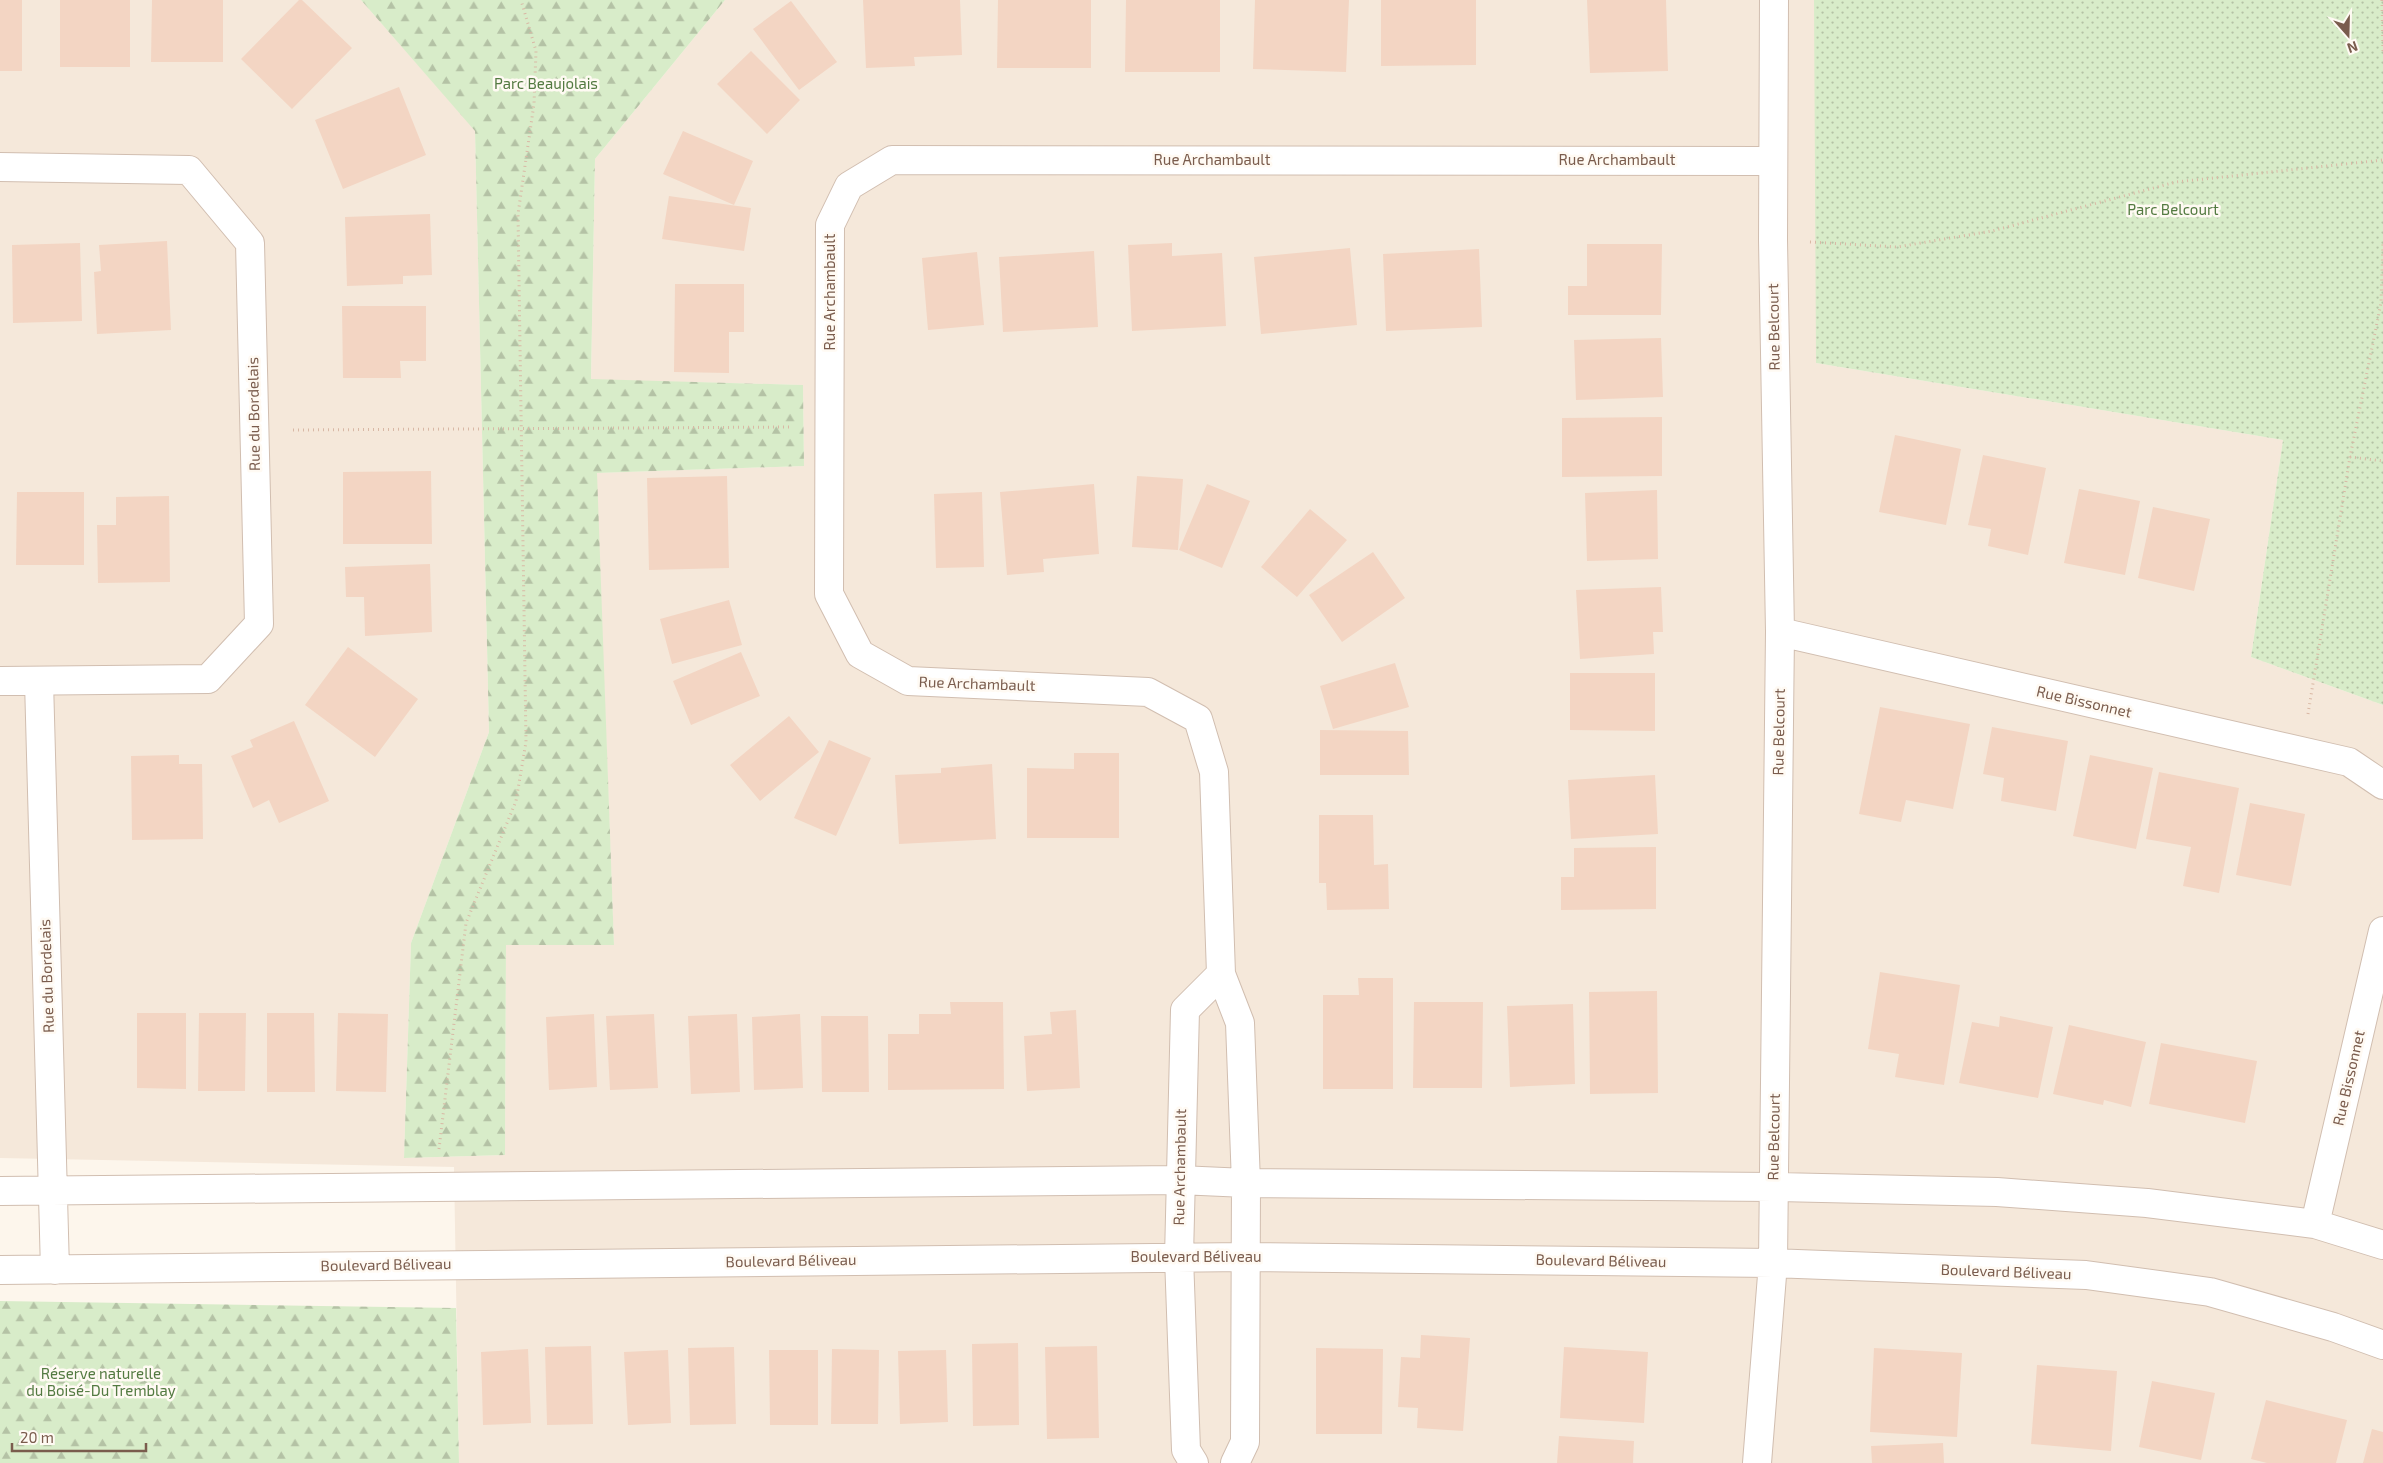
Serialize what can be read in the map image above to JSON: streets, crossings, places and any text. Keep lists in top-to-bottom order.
{
  "streets": {
    "street": [
      "Rue Archambault",
      "Rue Belcourt",
      "Rue du Bordelais",
      "Rue Bissonnet",
      "Boulevard Béliveau"
    ]
  },
  "crossings": [
    ["Rue Archambault", "Rue Belcourt"],
    ["Rue Archambault", "Boulevard Béliveau"],
    ["Rue Belcourt", "Rue Bissonnet"],
    ["Rue Belcourt", "Boulevard Béliveau"],
    ["Rue du Bordelais", "Boulevard Béliveau"]
  ],
  "parks": ["Parc Beaujolais", "Parc Belcourt", "Réserve naturelle du Boisé-Du Tremblay"],
  "scale_bar": "20 m",
  "north": "bottom"
}
